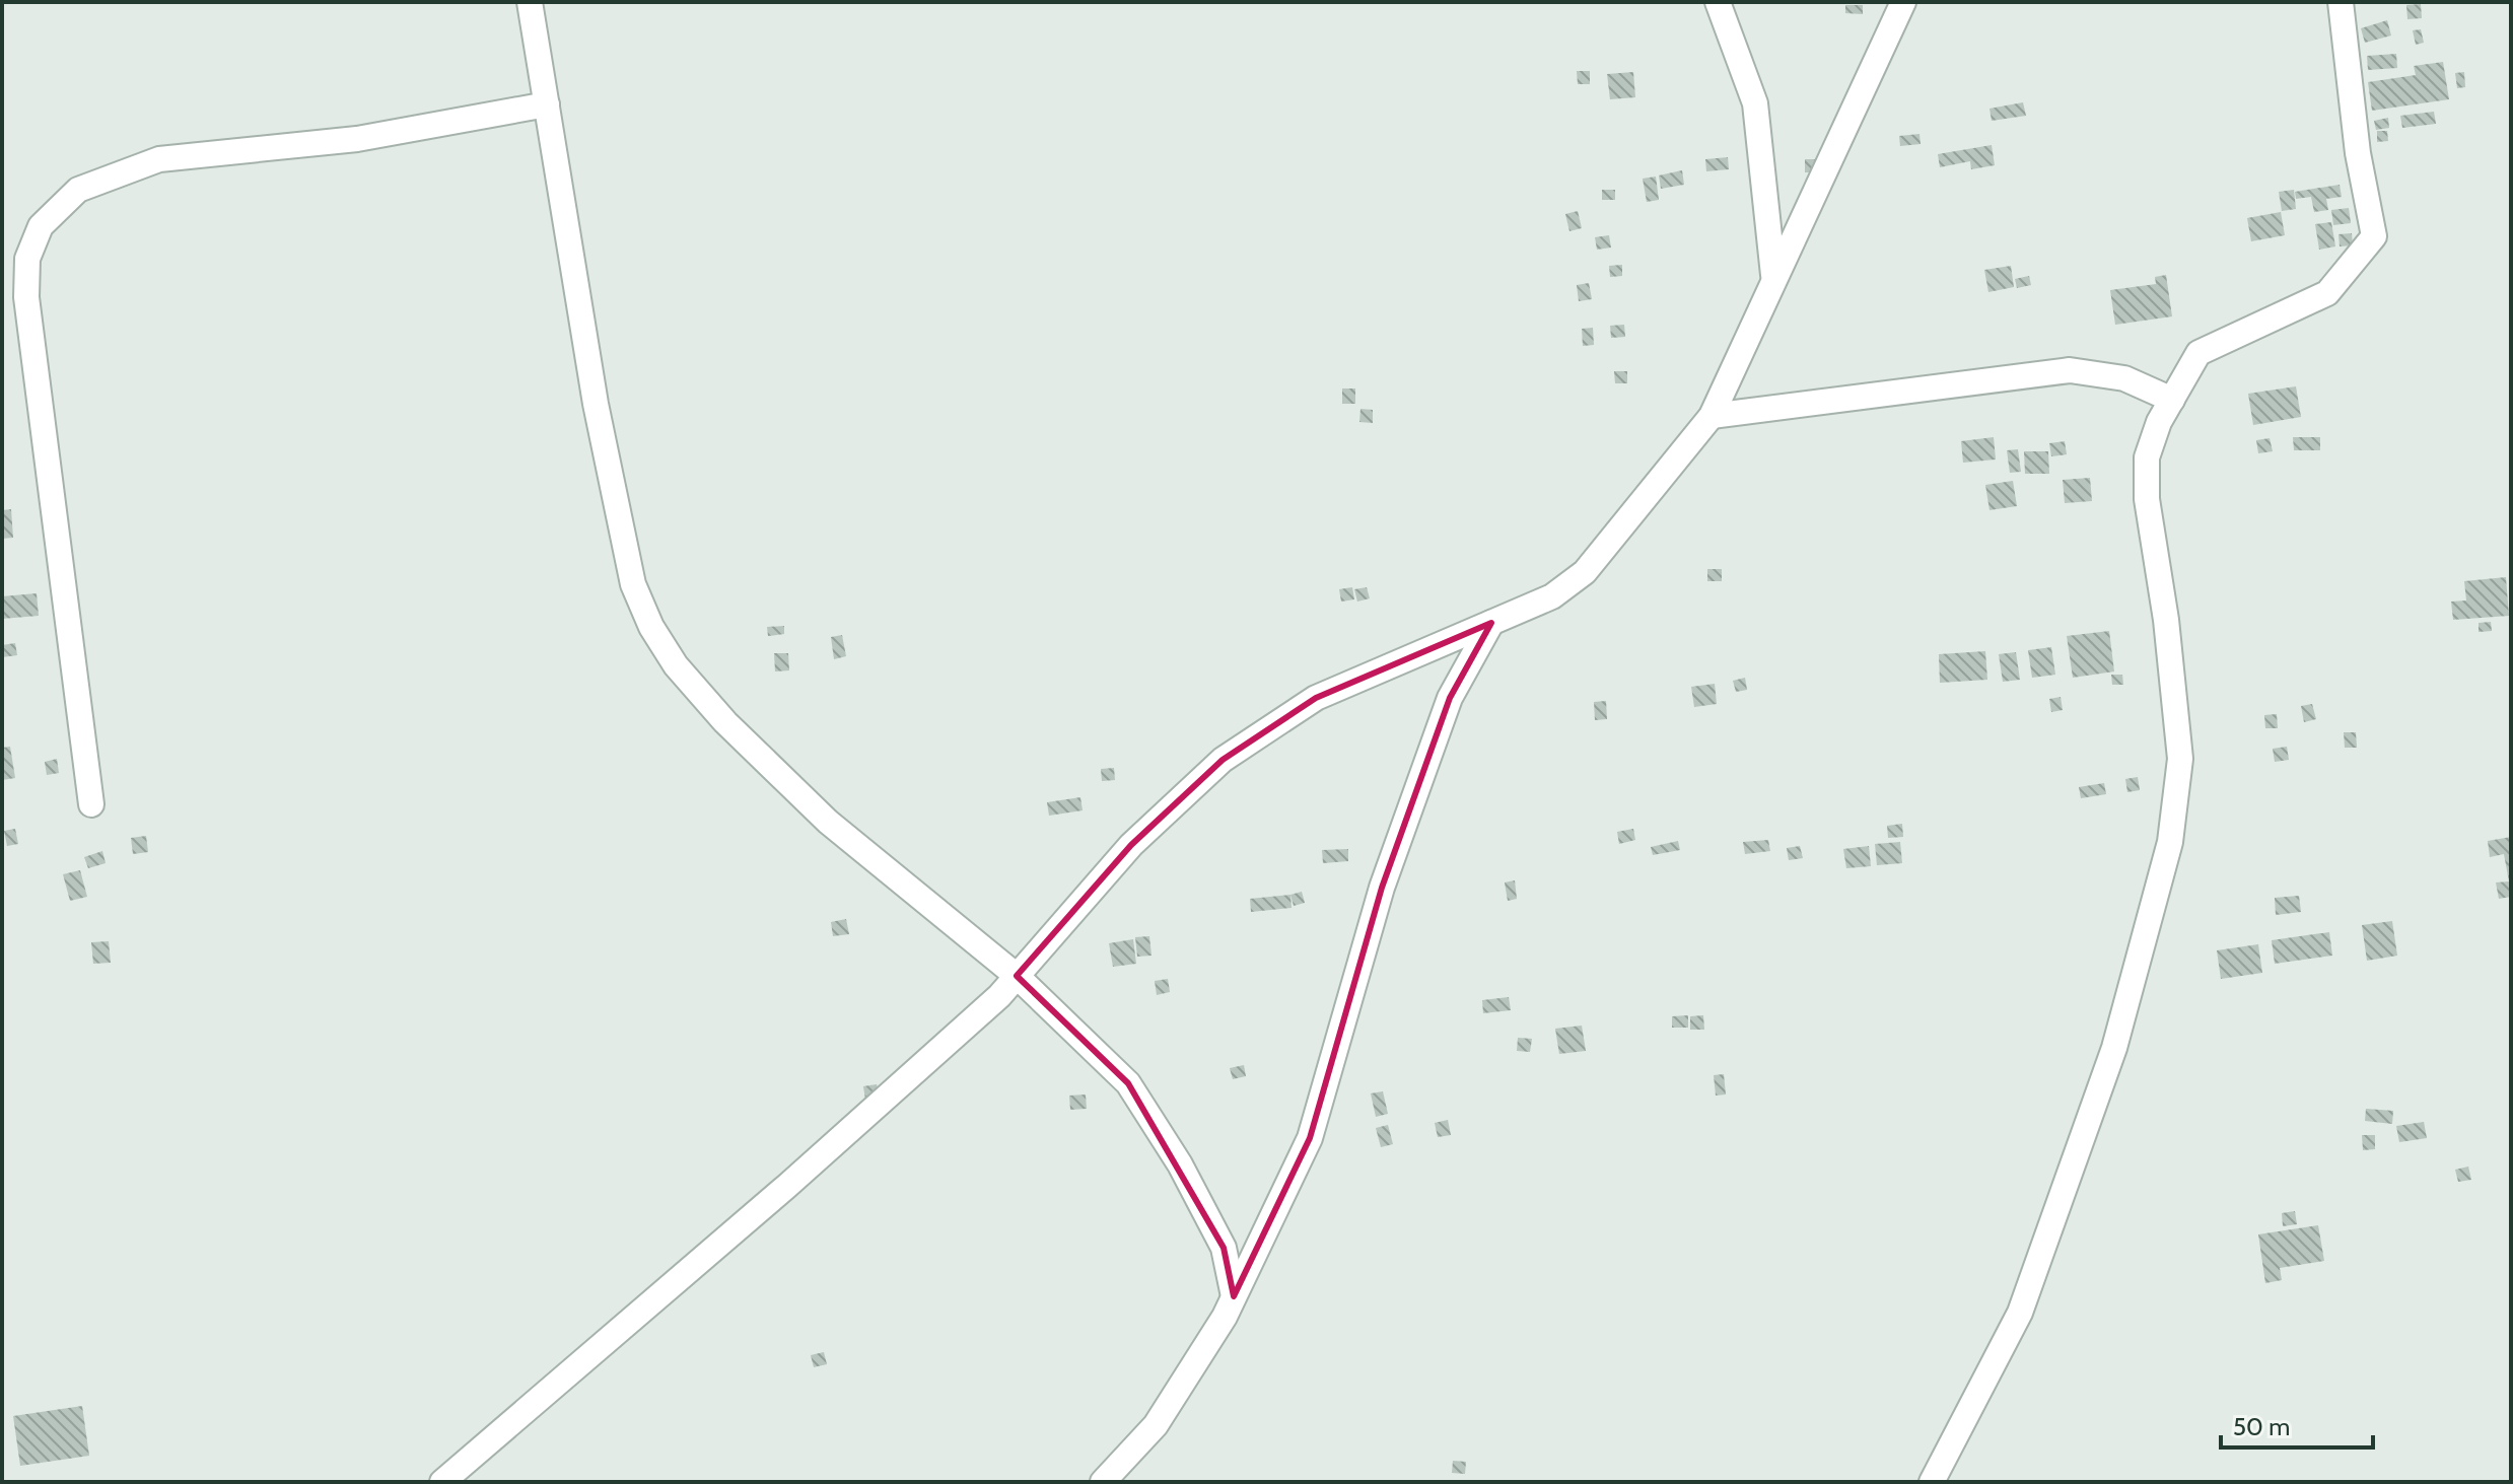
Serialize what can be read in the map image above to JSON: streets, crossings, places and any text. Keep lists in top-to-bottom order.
{
  "scale_bar": "50 m"
}
